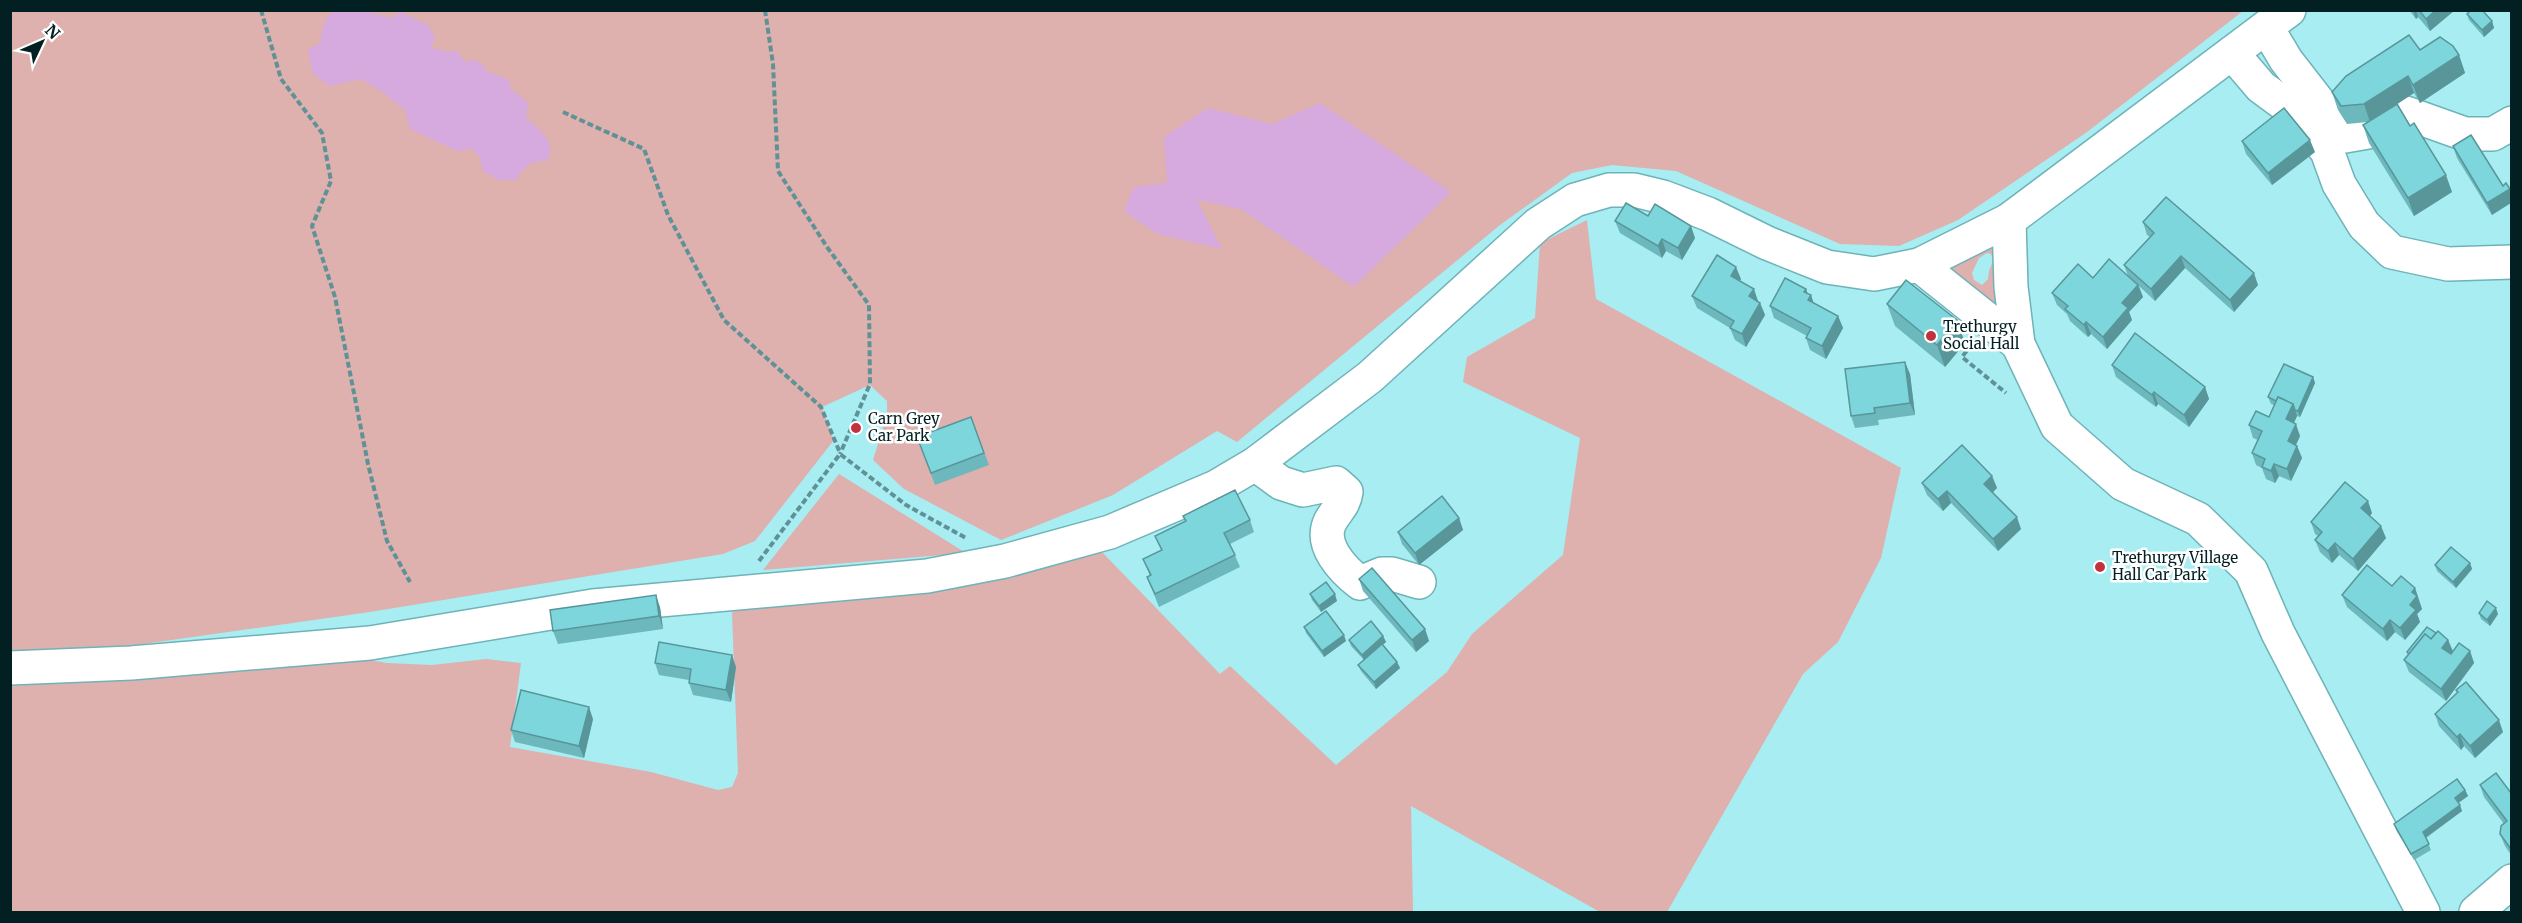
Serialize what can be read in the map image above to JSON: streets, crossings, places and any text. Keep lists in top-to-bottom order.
{
  "places": ["Trethurgy Social Hall", "Carn Grey Car Park", "Trethurgy Village Hall Car Park"],
  "north": "top right"
}
